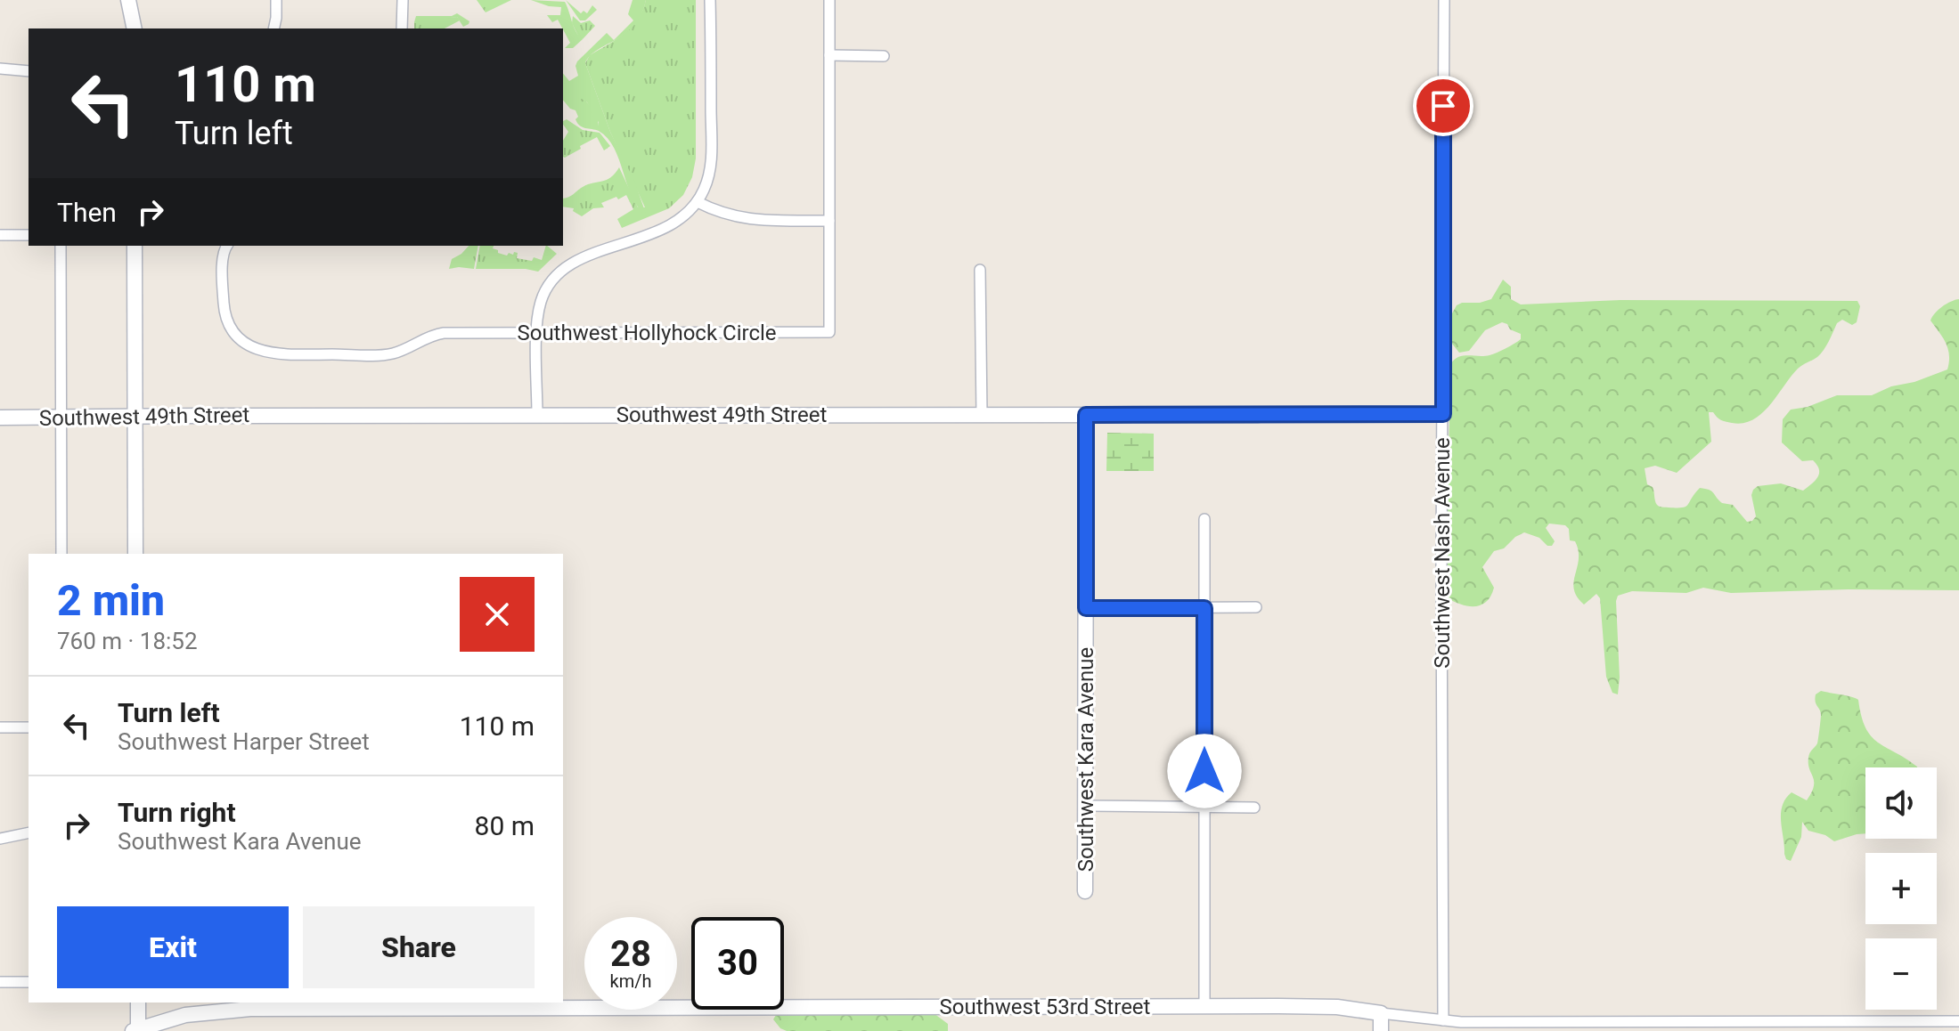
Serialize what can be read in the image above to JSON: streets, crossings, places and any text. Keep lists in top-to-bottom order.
{
  "streets": {
    "street": [
      "Southwest Hollyhock Circle",
      "Southwest 49th Street",
      "Southwest Nash Avenue",
      "Southwest Kara Avenue",
      "Southwest 53rd Street"
    ]
  },
  "crossings": [
    ["Southwest 49th Street", "Southwest Nash Avenue"],
    ["Southwest 49th Street", "Southwest Kara Avenue"],
    ["Southwest Nash Avenue", "Southwest 53rd Street"]
  ],
  "page": {
    "turn": ["110 m", "Turn left"],
    "then": "Then",
    "heading": ["2 min", "760 m · 18:52"],
    "list": [
      {
        "name": "Turn left",
        "note": "Southwest Harper Street",
        "value": "110 m"
      },
      {
        "name": "Turn right",
        "note": "Southwest Kara Avenue",
        "value": "80 m"
      }
    ],
    "map_buttons": ["+", "−"],
    "buttons": ["Exit", "Share"],
    "speed": "28 km/h",
    "limit": "30"
  }
}
